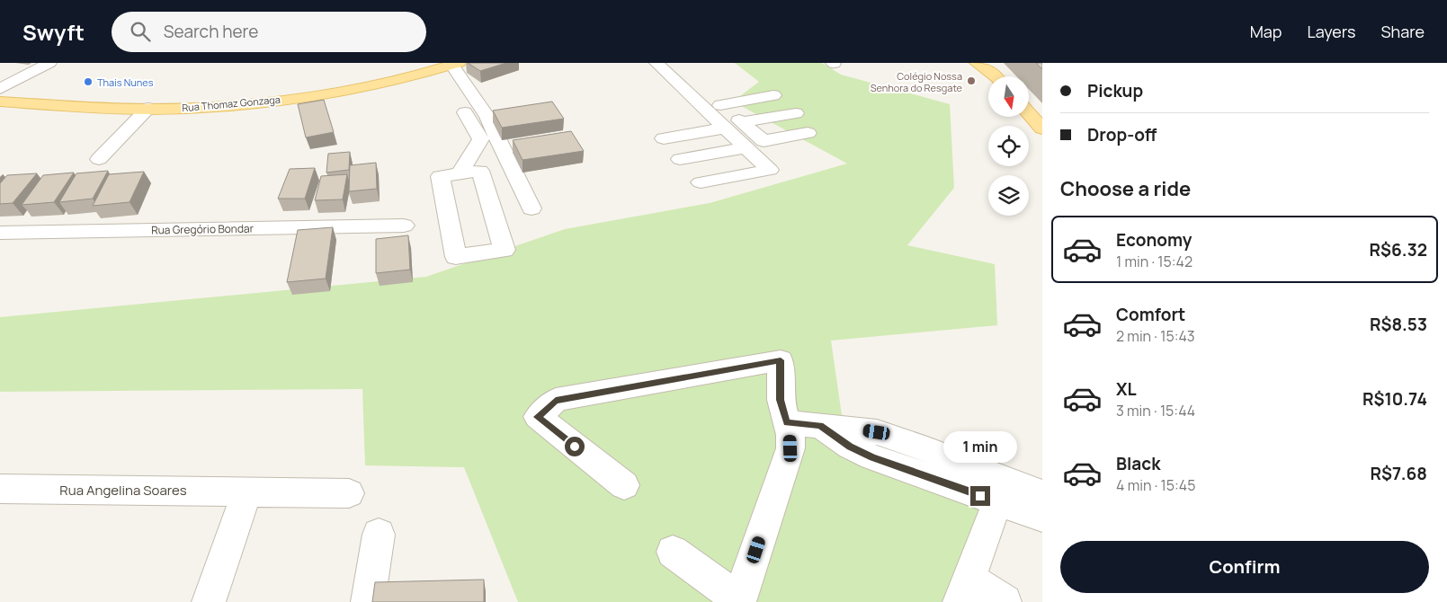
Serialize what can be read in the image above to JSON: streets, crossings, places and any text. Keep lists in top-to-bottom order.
{
  "streets": {
    "main road": ["Rua Thomaz Gonzaga"],
    "street": ["Rua Gregório Bondar", "Rua Angelina Soares"]
  },
  "places": ["Colégio Nossa Senhora do Resgate", "Thais Nunes"],
  "north": "bottom",
  "page": {
    "header": "Swyft",
    "search": "Search here",
    "nav": ["Map", "Layers", "Share"],
    "banner": ["Pickup", "Drop-off"],
    "heading": "Choose a ride",
    "list": [
      {
        "name": "Economy",
        "note": "1 min · 15:42",
        "value": "R$6.32"
      },
      {
        "name": "Comfort",
        "note": "2 min · 15:43",
        "value": "R$8.53"
      },
      {
        "name": "XL",
        "note": "3 min · 15:44",
        "value": "R$10.74"
      },
      {
        "name": "Black",
        "note": "4 min · 15:45",
        "value": "R$7.68"
      }
    ],
    "bubble": "1 min",
    "buttons": "Confirm"
  }
}
